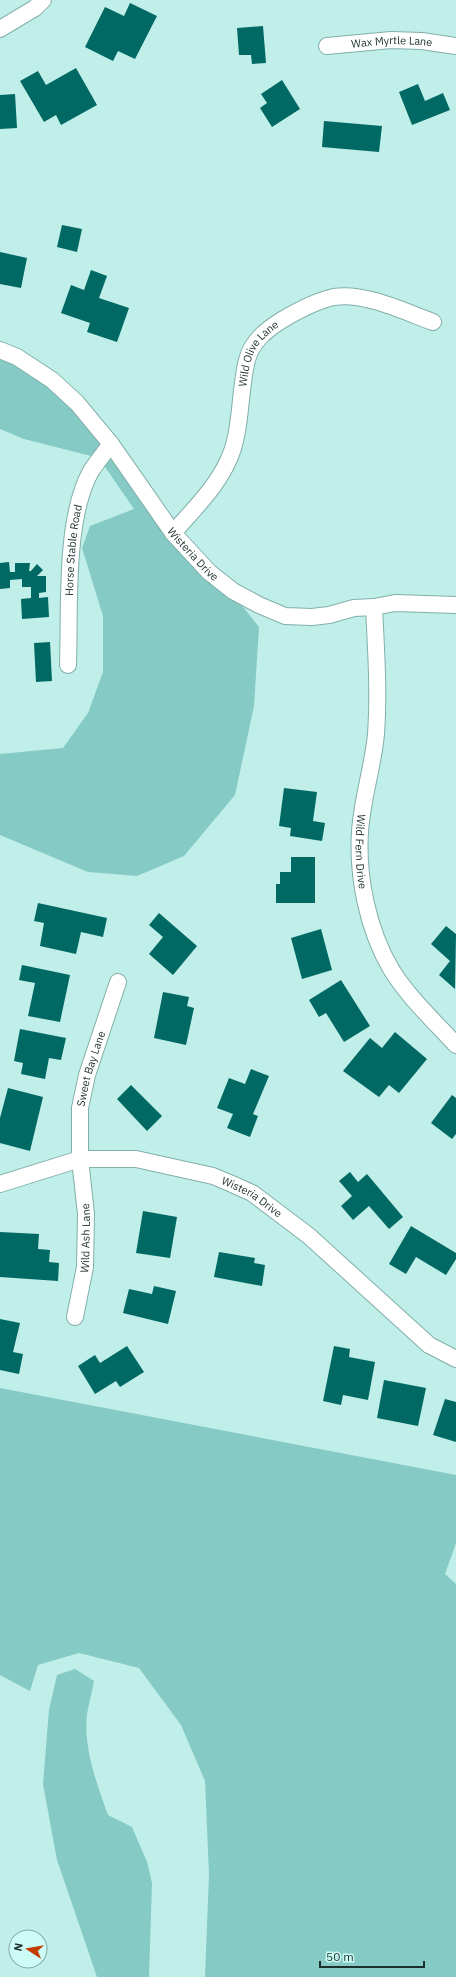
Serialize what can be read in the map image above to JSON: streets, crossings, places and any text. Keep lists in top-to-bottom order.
{
  "streets": {
    "street": [
      "Wax Myrtle Lane",
      "Wild Olive Lane",
      "Horse Stable Road",
      "Wisteria Drive",
      "Wild Fern Drive",
      "Sweet Bay Lane",
      "Wild Ash Lane"
    ]
  },
  "crossings": [
    ["Wild Olive Lane", "Wisteria Drive"],
    ["Horse Stable Road", "Wisteria Drive"],
    ["Wisteria Drive", "Wild Fern Drive"],
    ["Wisteria Drive", "Sweet Bay Lane"],
    ["Wisteria Drive", "Wild Ash Lane"],
    ["Sweet Bay Lane", "Wild Ash Lane"]
  ],
  "scale_bar": "50 m",
  "north": "left"
}
